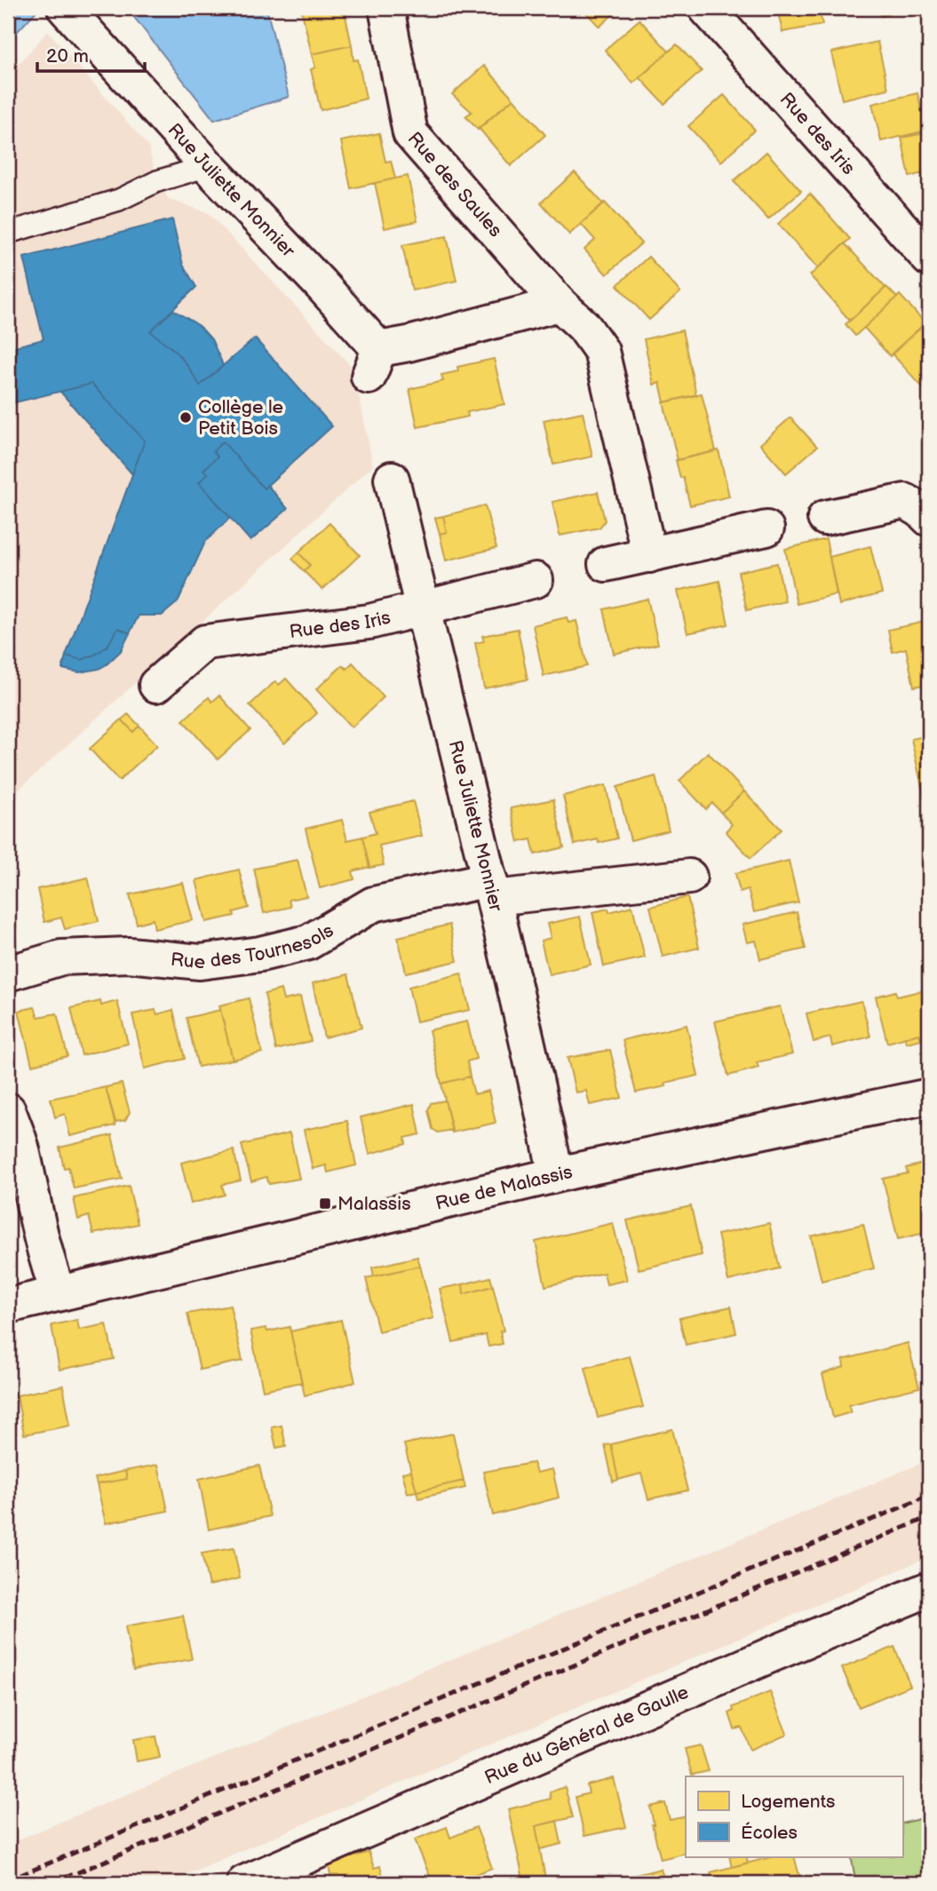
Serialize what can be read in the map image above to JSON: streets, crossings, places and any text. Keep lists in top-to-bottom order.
{
  "streets": {
    "street": [
      "Rue des Iris",
      "Rue des Saules",
      "Rue Juliette Monnier",
      "Rue des Tournesols",
      "Rue de Malassis",
      "Rue du Général de Gaulle"
    ]
  },
  "crossings": [
    ["Rue des Iris", "Rue Juliette Monnier"],
    ["Rue des Saules", "Rue Juliette Monnier"],
    ["Rue Juliette Monnier", "Rue des Tournesols"],
    ["Rue Juliette Monnier", "Rue de Malassis"]
  ],
  "places": {
    "other": ["Collège le Petit Bois"],
    "transit": ["Malassis"]
  },
  "legend": ["Logements", "Écoles"],
  "scale_bar": "20 m"
}
